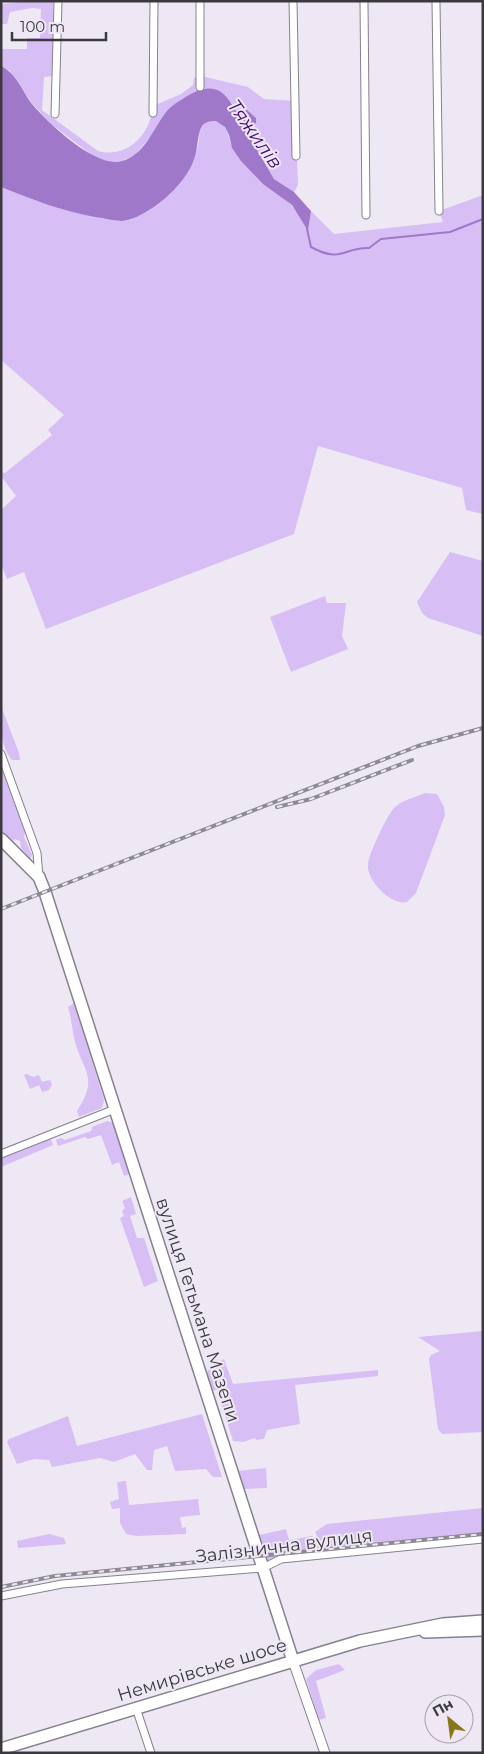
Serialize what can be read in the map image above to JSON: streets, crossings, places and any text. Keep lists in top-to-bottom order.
{
  "streets": {
    "main road": ["вулиця Гетьмана Мазепи", "Немирівське шосе"],
    "street": ["Залізнична вулиця"]
  },
  "crossings": [
    ["вулиця Гетьмана Мазепи", "Залізнична вулиця"],
    ["вулиця Гетьмана Мазепи", "Немирівське шосе"]
  ],
  "water": ["Тяжилів"],
  "scale_bar": "100 m",
  "north": "top left"
}
